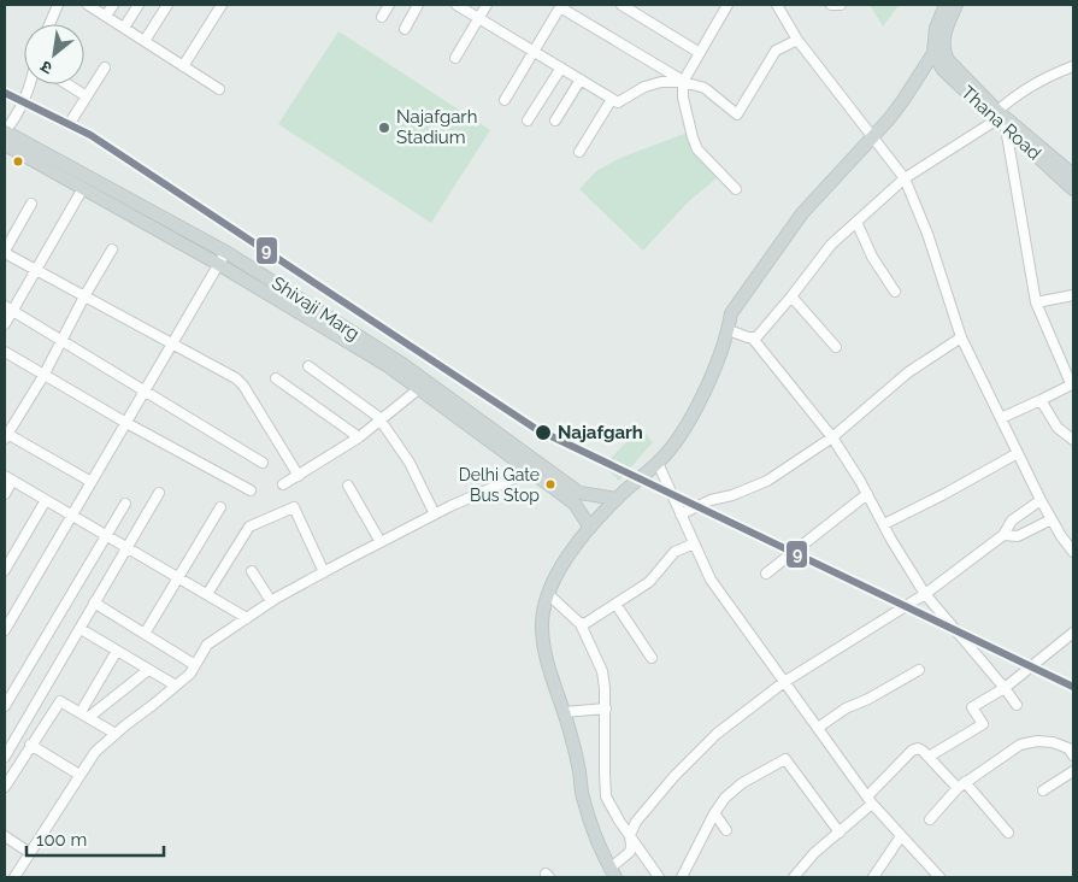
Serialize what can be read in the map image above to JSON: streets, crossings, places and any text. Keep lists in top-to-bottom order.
{
  "streets": {
    "main road": ["Thana Road", "Shivaji Marg"]
  },
  "places": ["Najafgarh Stadium", "Najafgarh", "Delhi Gate Bus Stop"],
  "lines": ["transit line 9"],
  "scale_bar": "100 m",
  "north": "bottom left"
}
